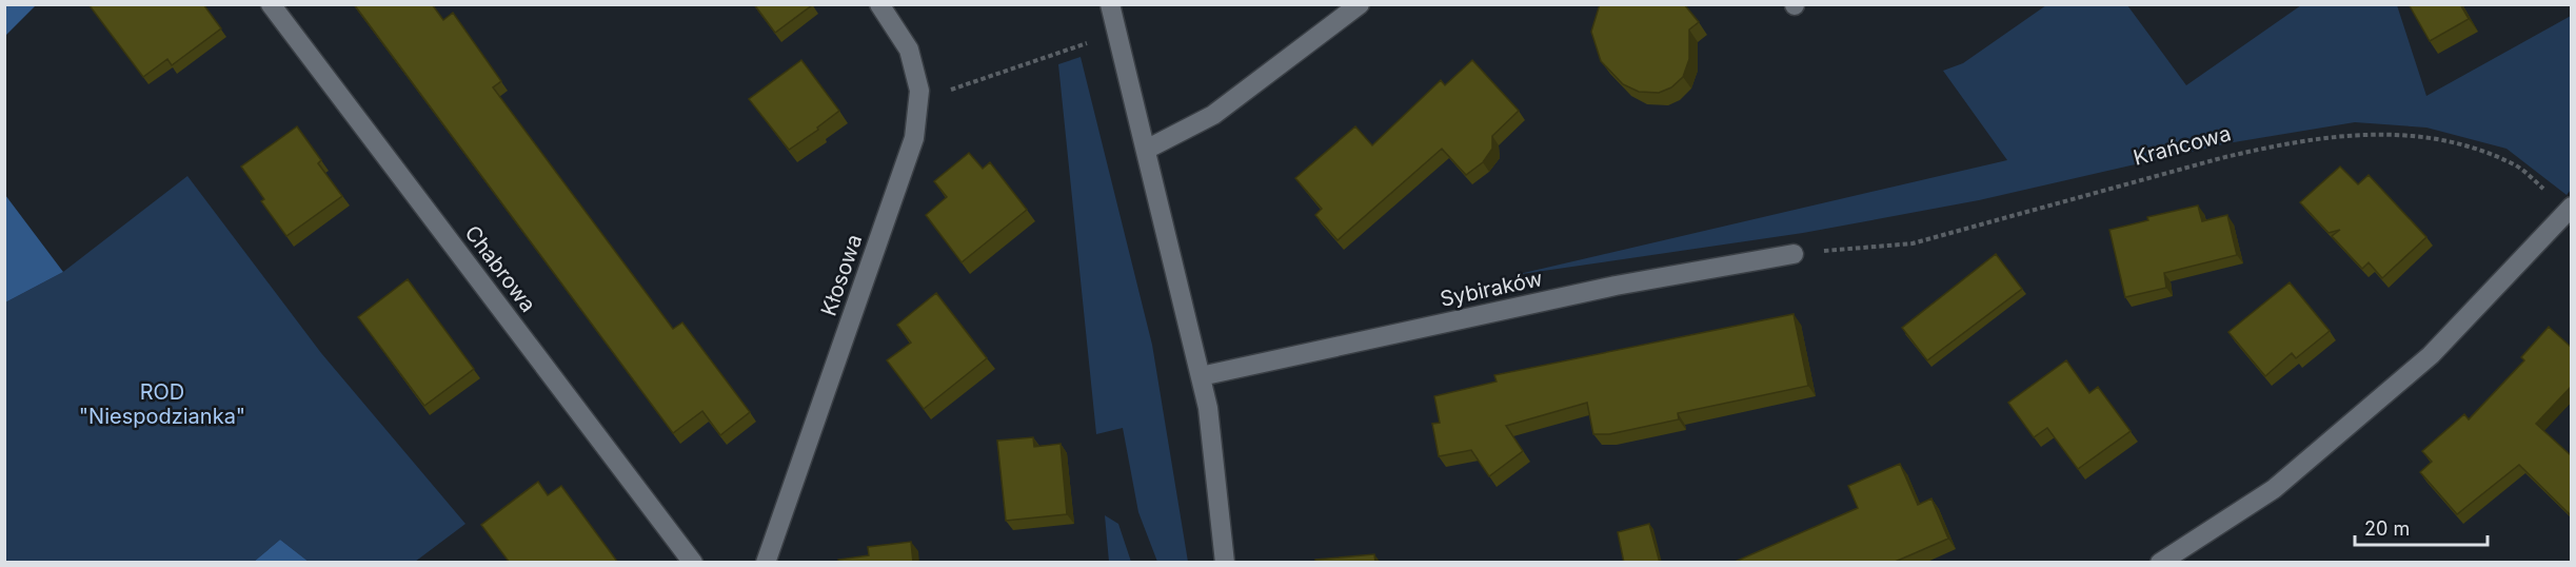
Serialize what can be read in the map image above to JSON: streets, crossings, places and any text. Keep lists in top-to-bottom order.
{
  "streets": {
    "street": ["Chabrowa", "Kłosowa", "Sybiraków"],
    "path": ["Krańcowa"]
  },
  "crossings": [
    ["Krańcowa", "Sybiraków"]
  ],
  "parks": ["ROD \"Niespodzianka\""],
  "scale_bar": "20 m"
}
